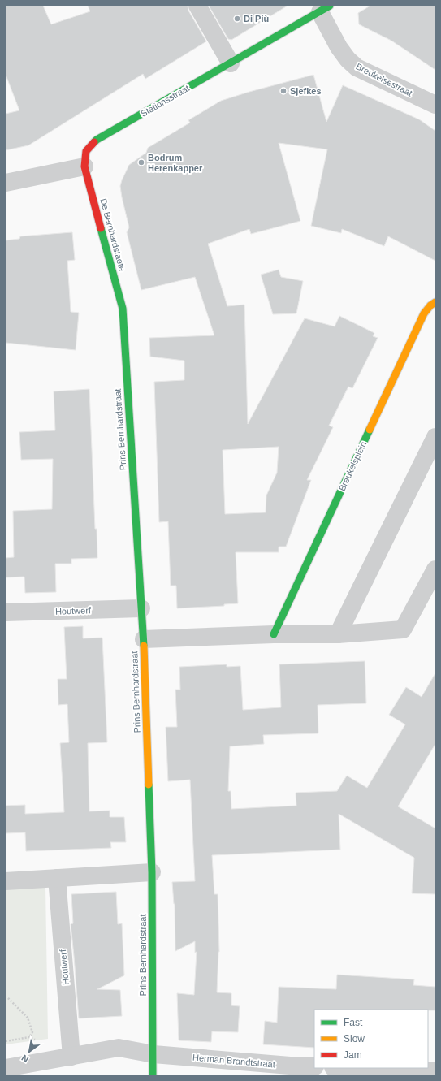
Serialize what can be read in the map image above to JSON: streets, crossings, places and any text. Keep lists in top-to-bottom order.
{
  "streets": {
    "street": [
      "Breukelsestraat",
      "Stationsstraat",
      "De Bernhardstaete",
      "Prins Bernhardstraat",
      "Breukelsplein",
      "Houtwerf",
      "Herman Brandtstraat"
    ]
  },
  "crossings": [
    ["Breukelsestraat", "Stationsstraat"],
    ["Stationsstraat", "De Bernhardstaete"],
    ["De Bernhardstaete", "Prins Bernhardstraat"],
    ["Prins Bernhardstraat", "Houtwerf"],
    ["Prins Bernhardstraat", "Herman Brandtstraat"],
    ["Houtwerf", "Herman Brandtstraat"]
  ],
  "places": ["Di Più", "Sjefkes", "Bodrum Herenkapper"],
  "legend": ["Fast", "Slow", "Jam"],
  "north": "bottom left"
}
